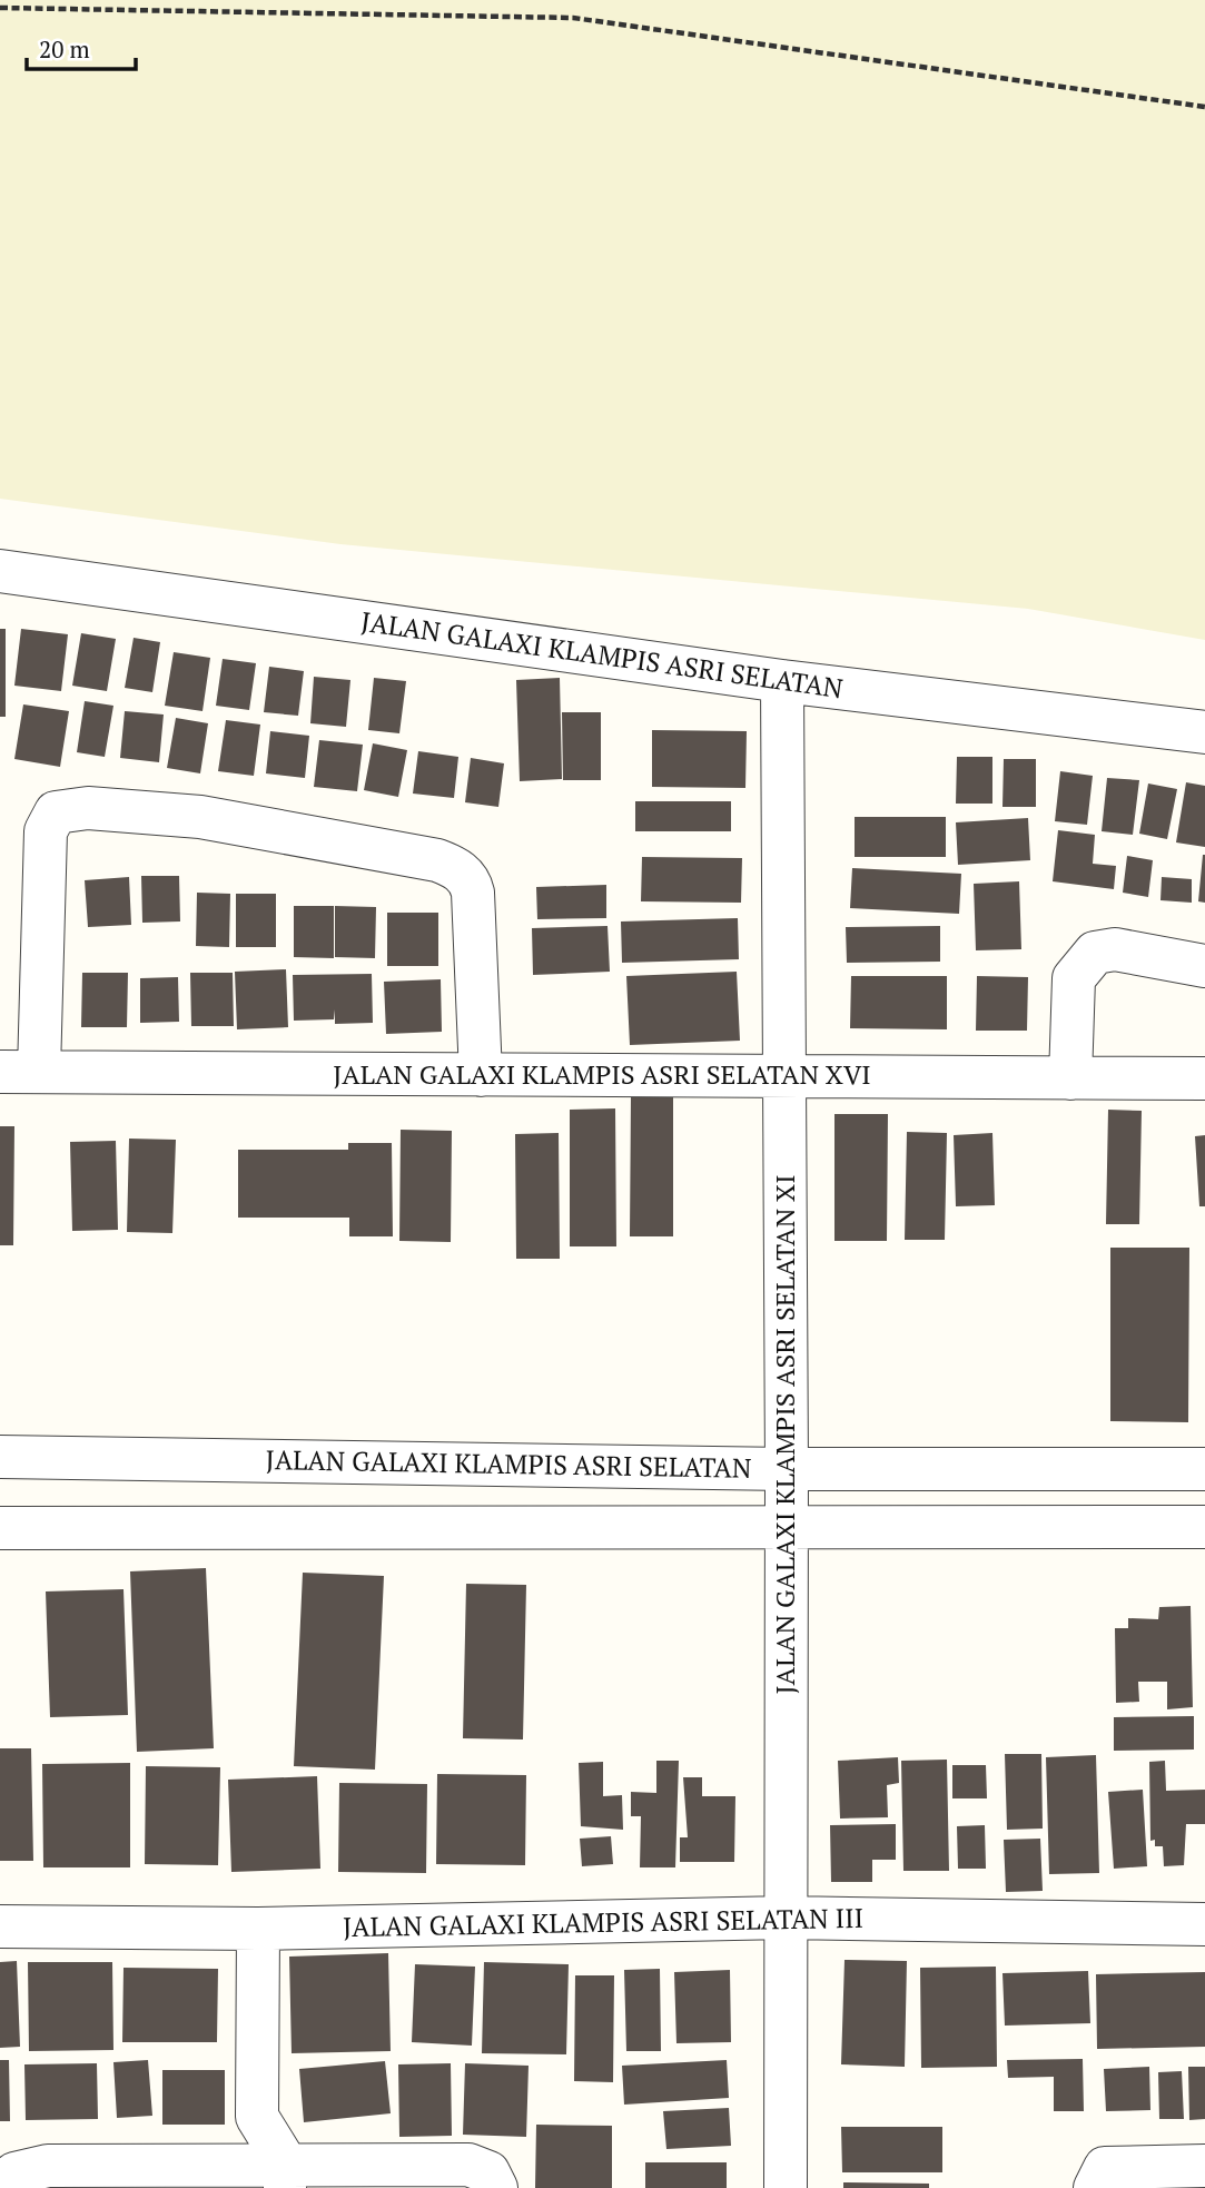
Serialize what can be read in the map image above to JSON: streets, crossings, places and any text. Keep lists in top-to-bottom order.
{
  "streets": {
    "street": [
      "JALAN GALAXI KLAMPIS ASRI SELATAN",
      "JALAN GALAXI KLAMPIS ASRI SELATAN XVI",
      "JALAN GALAXI KLAMPIS ASRI SELATAN XI",
      "JALAN GALAXI KLAMPIS ASRI SELATAN III"
    ]
  },
  "crossings": [
    ["JALAN GALAXI KLAMPIS ASRI SELATAN", "JALAN GALAXI KLAMPIS ASRI SELATAN XI"],
    ["JALAN GALAXI KLAMPIS ASRI SELATAN XVI", "JALAN GALAXI KLAMPIS ASRI SELATAN XI"],
    ["JALAN GALAXI KLAMPIS ASRI SELATAN XI", "JALAN GALAXI KLAMPIS ASRI SELATAN III"]
  ],
  "scale_bar": "20 m"
}
